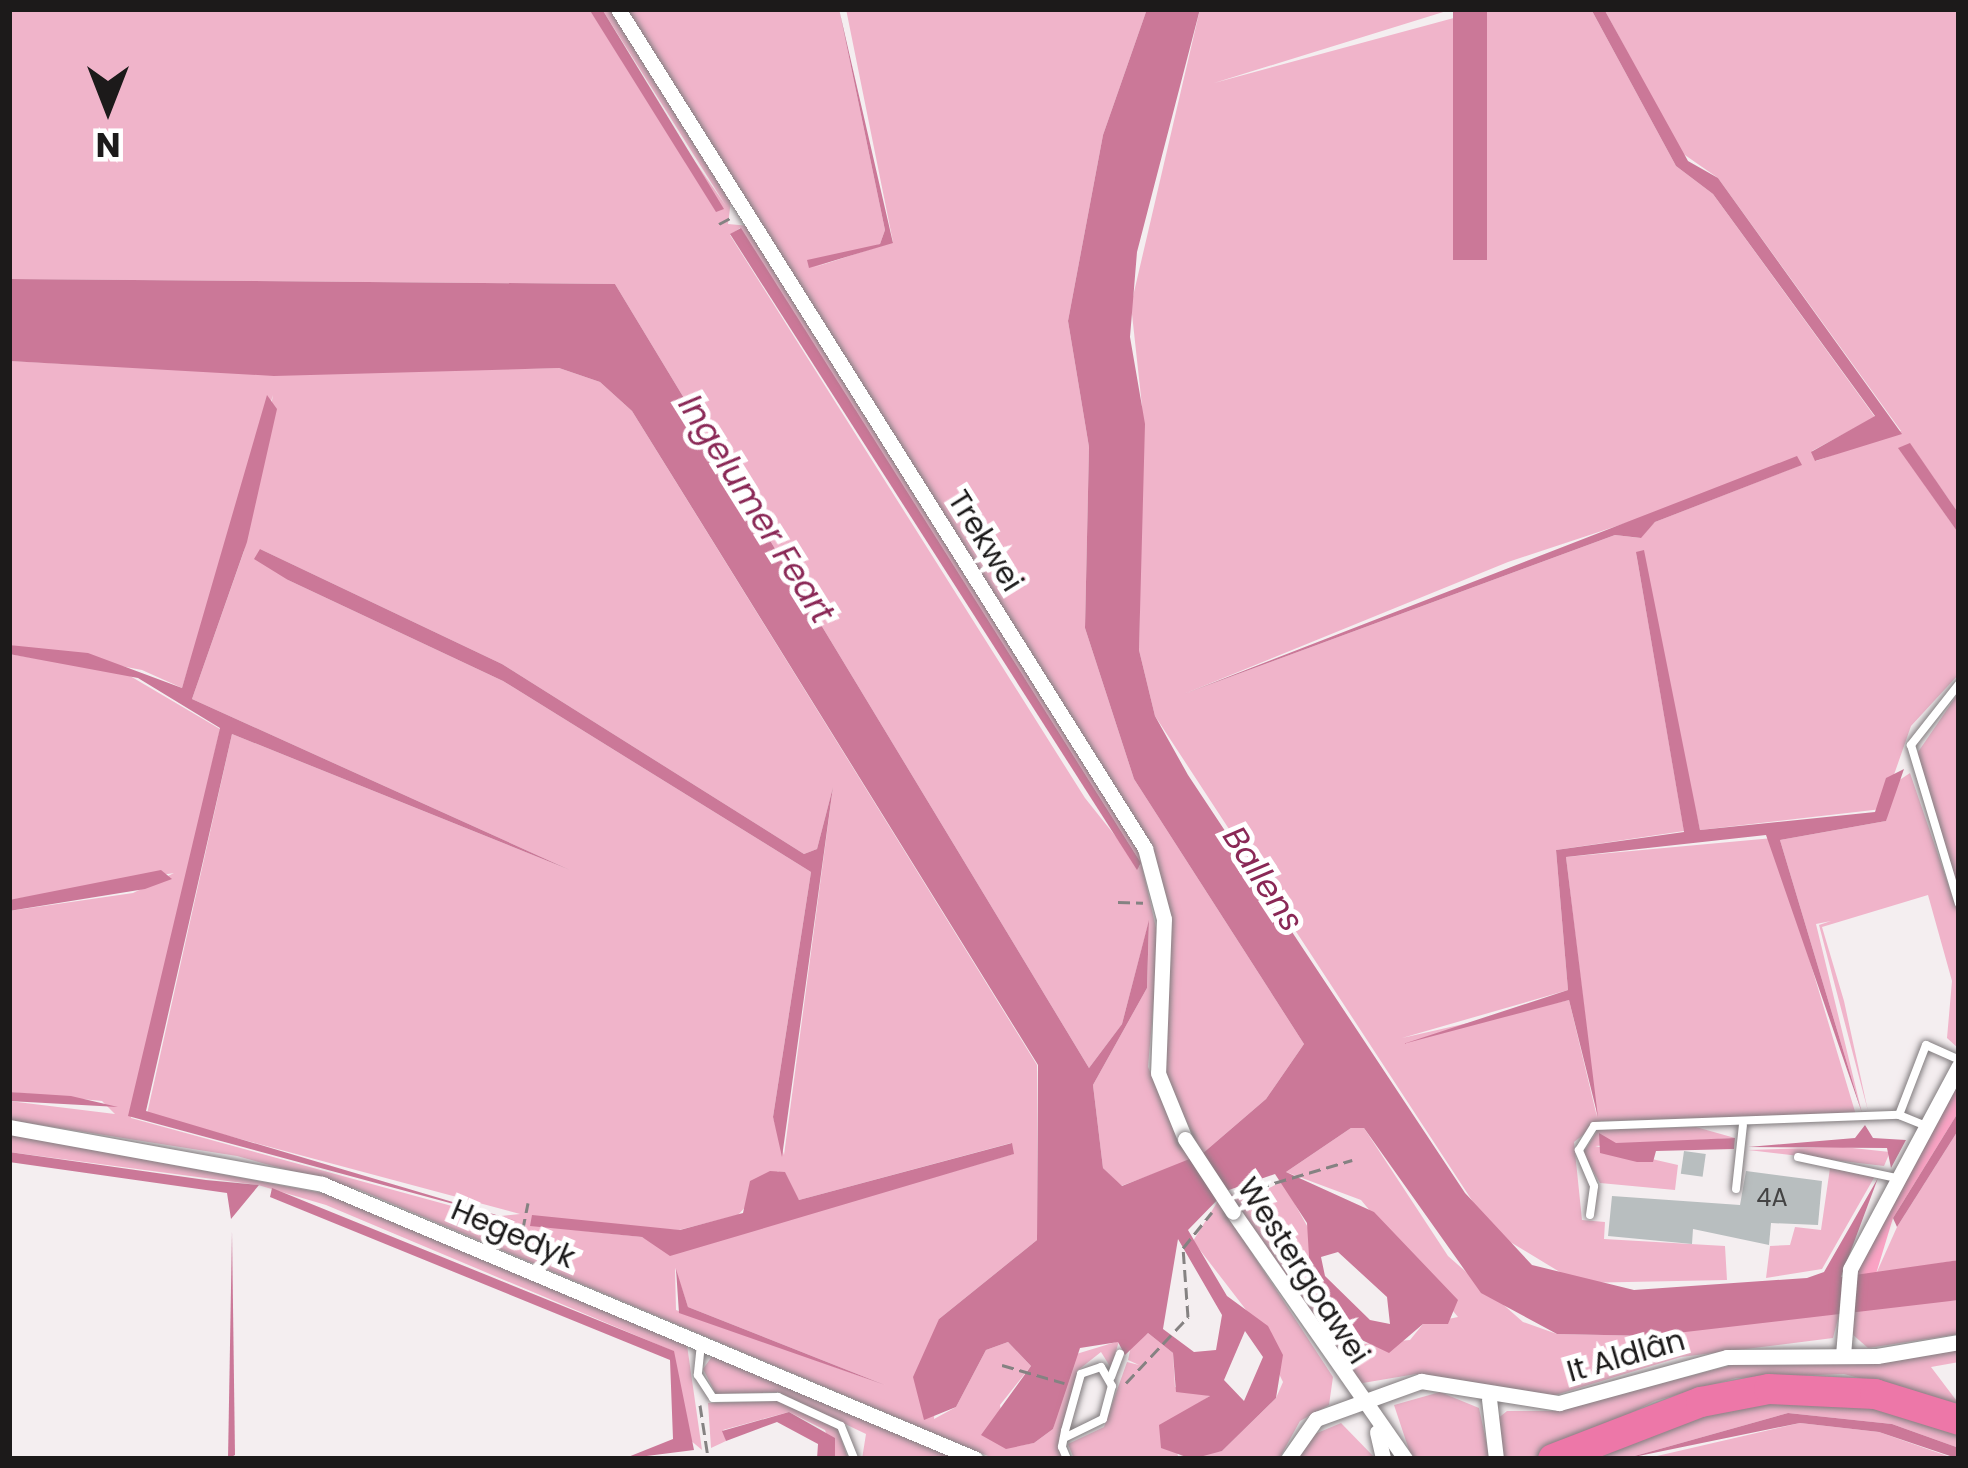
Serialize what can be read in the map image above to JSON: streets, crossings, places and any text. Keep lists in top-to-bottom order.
{
  "streets": {
    "street": [
      "Trekwei",
      "Hegedyk",
      "Westergoawei",
      "It Aldlân"
    ]
  },
  "crossings": [
    ["Trekwei", "Westergoawei"],
    ["Westergoawei", "It Aldlân"]
  ],
  "water": ["Ingelumer Feart", "Ballens"],
  "house_numbers": ["4A"],
  "north": "bottom"
}
